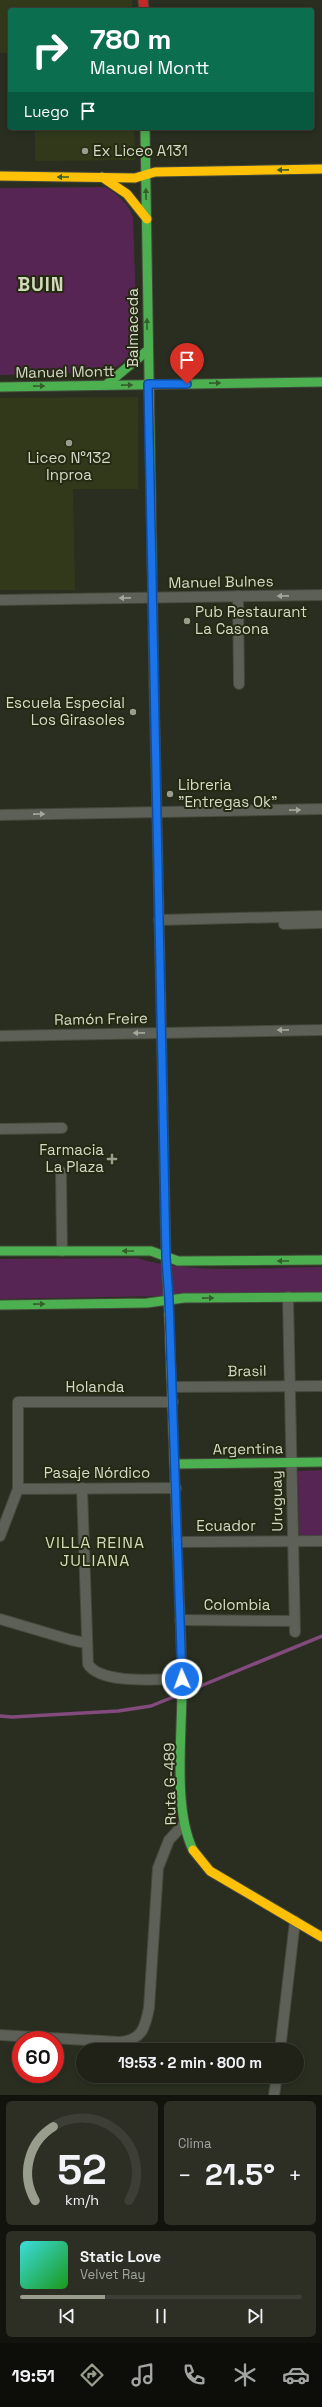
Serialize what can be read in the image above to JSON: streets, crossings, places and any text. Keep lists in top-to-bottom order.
{
  "streets": {
    "main road": [
      "Balmaceda",
      "Manuel Montt",
      "Argentina",
      "Ruta G-489"
    ],
    "street": [
      "Manuel Bulnes",
      "Ramón Freire",
      "Brasil",
      "Holanda",
      "Pasaje Nórdico",
      "Uruguay",
      "Ecuador",
      "Colombia"
    ]
  },
  "crossings": [
    ["Balmaceda", "Manuel Montt"],
    ["Balmaceda", "Manuel Bulnes"],
    ["Balmaceda", "Ramón Freire"],
    ["Balmaceda", "Brasil"],
    ["Balmaceda", "Holanda"],
    ["Balmaceda", "Argentina"],
    ["Balmaceda", "Pasaje Nórdico"],
    ["Balmaceda", "Ecuador"],
    ["Balmaceda", "Colombia"],
    ["Balmaceda", "Ruta G-489"],
    ["Brasil", "Uruguay"],
    ["Holanda", "Pasaje Nórdico"],
    ["Argentina", "Uruguay"],
    ["Uruguay", "Ecuador"],
    ["Uruguay", "Colombia"]
  ],
  "one_way": ["Manuel Montt", "Manuel Bulnes", "Ramón Freire"],
  "districts": ["BUIN", "VILLA REINA JULIANA"],
  "places": {
    "other": [
      "Ex Liceo A131",
      "Liceo N°132 Inproa",
      "Pub Restaurant La Casona",
      "Escuela Especial Los Girasoles",
      "Libreria \"Entregas Ok\""
    ],
    "health": ["Farmacia La Plaza"]
  },
  "page": {
    "turn": ["780 m", "Manuel Montt"],
    "then": "Luego",
    "limit": "60",
    "trip": "19:53 · 2 min · 800 m",
    "tile": "Clima",
    "heat": ["−", "21.5°", "+"],
    "song": ["Static Love", "Velvet Ray"],
    "tabs": "19:51",
    "gauge": ["52", "km/h"]
  }
}
